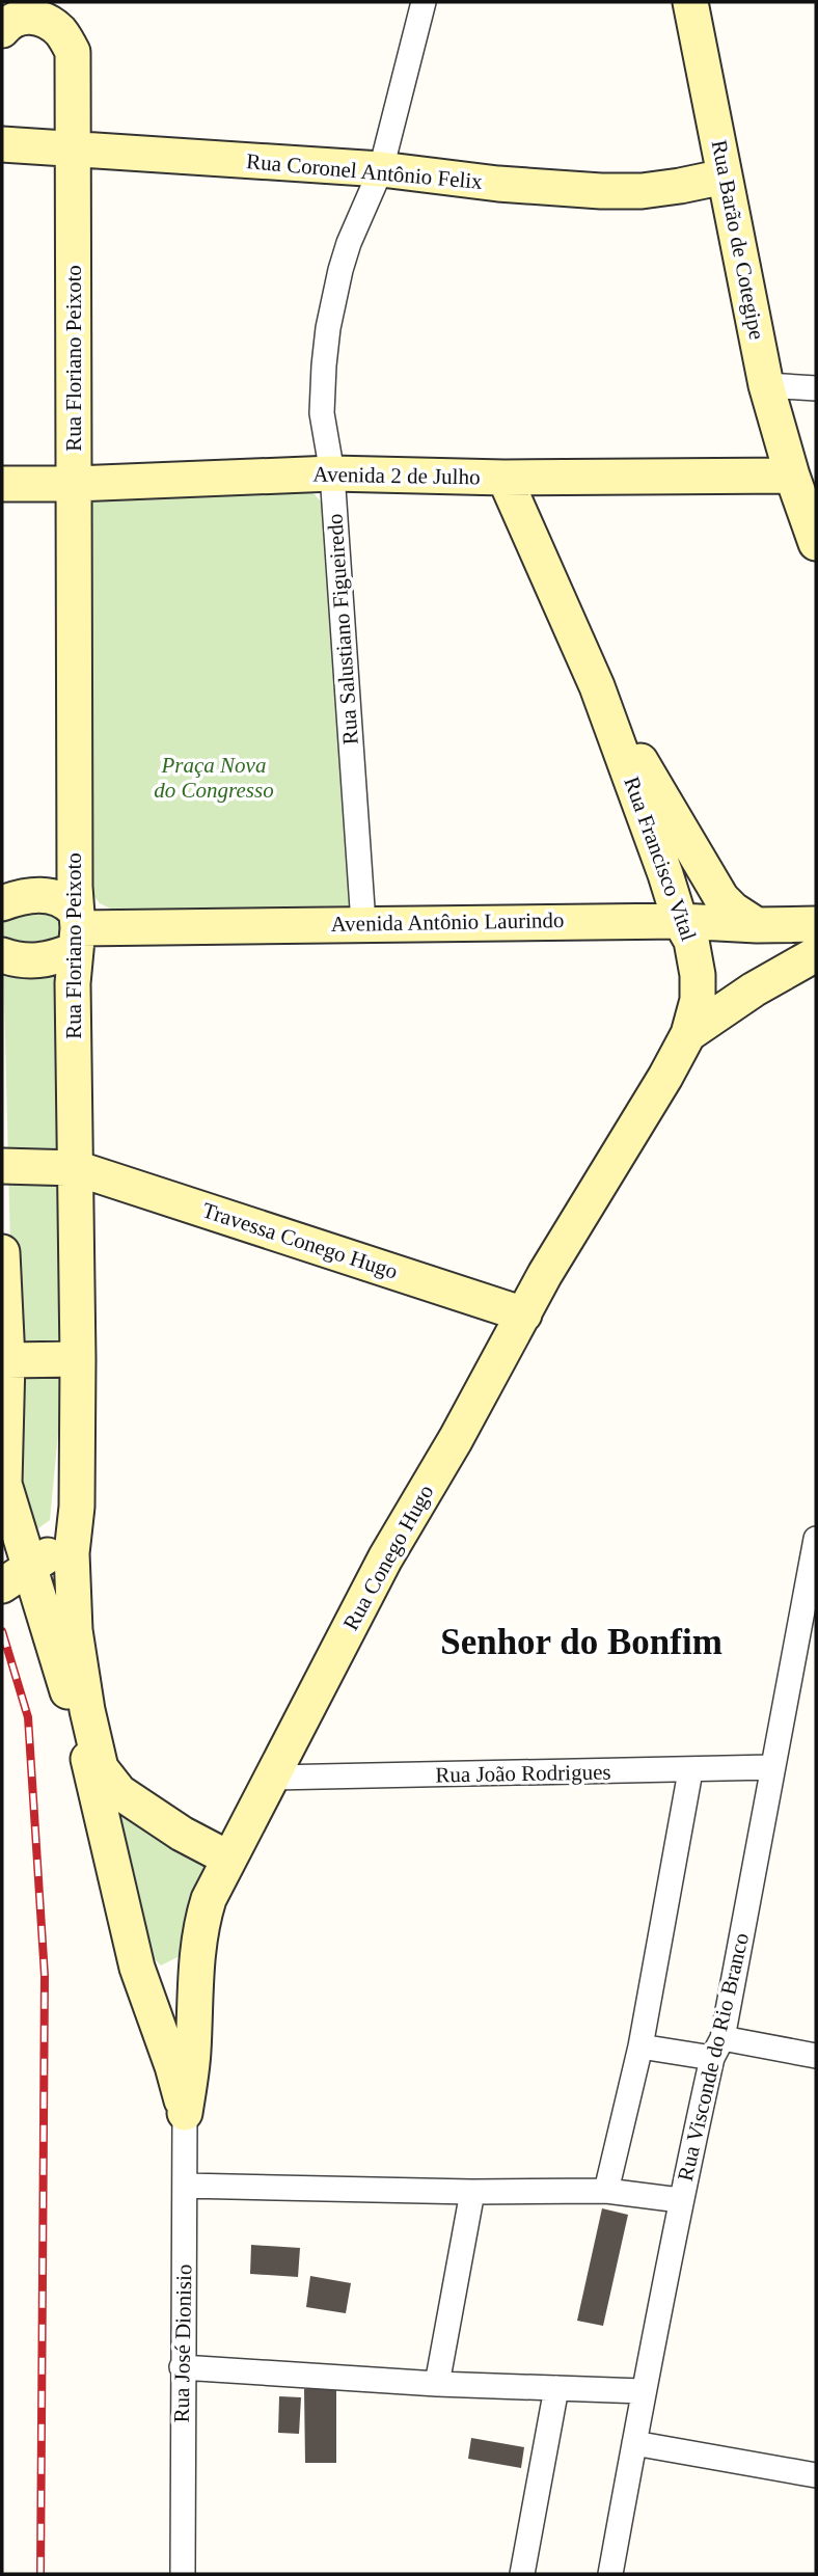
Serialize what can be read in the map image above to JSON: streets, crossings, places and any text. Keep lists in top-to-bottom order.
{
  "streets": {
    "street": [
      "Rua Coronel Antônio Felix",
      "Rua Barão de Cotegipe",
      "Rua Floriano Peixoto",
      "Avenida 2 de Julho",
      "Rua Salustiano Figueiredo",
      "Rua Francisco Vital",
      "Avenida Antônio Laurindo",
      "Travessa Conego Hugo",
      "Rua Conego Hugo",
      "Rua João Rodrigues",
      "Rua Visconde do Rio Branco",
      "Rua José Dionisio"
    ]
  },
  "crossings": [
    ["Rua Coronel Antônio Felix", "Rua Barão de Cotegipe"],
    ["Rua Coronel Antônio Felix", "Rua Floriano Peixoto"],
    ["Rua Coronel Antônio Felix", "Rua Salustiano Figueiredo"],
    ["Rua Barão de Cotegipe", "Avenida 2 de Julho"],
    ["Rua Floriano Peixoto", "Avenida 2 de Julho"],
    ["Rua Floriano Peixoto", "Avenida Antônio Laurindo"],
    ["Rua Floriano Peixoto", "Travessa Conego Hugo"],
    ["Rua Floriano Peixoto", "Rua Conego Hugo"],
    ["Avenida 2 de Julho", "Rua Salustiano Figueiredo"],
    ["Avenida 2 de Julho", "Rua Francisco Vital"],
    ["Rua Salustiano Figueiredo", "Avenida Antônio Laurindo"],
    ["Rua Francisco Vital", "Avenida Antônio Laurindo"],
    ["Rua Francisco Vital", "Rua Conego Hugo"],
    ["Travessa Conego Hugo", "Rua Conego Hugo"],
    ["Rua Conego Hugo", "Rua João Rodrigues"],
    ["Rua Conego Hugo", "Rua José Dionisio"],
    ["Rua João Rodrigues", "Rua Visconde do Rio Branco"]
  ],
  "districts": ["Senhor do Bonfim"],
  "parks": ["Praça Nova do Congresso"]
}
